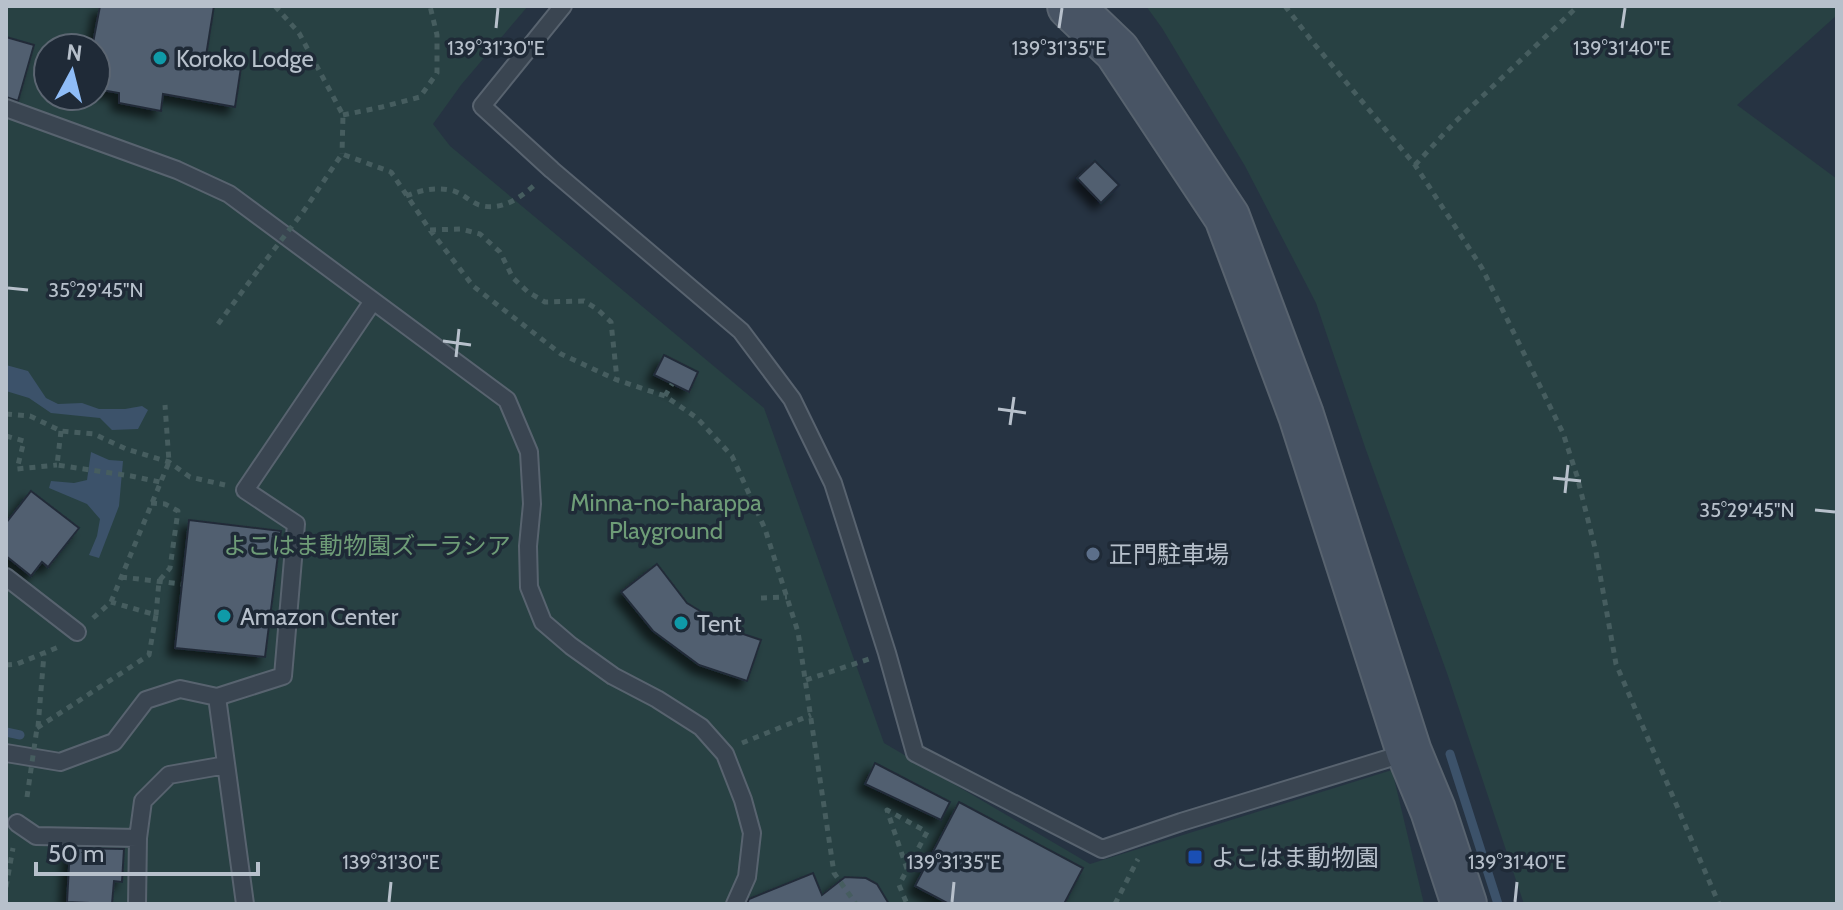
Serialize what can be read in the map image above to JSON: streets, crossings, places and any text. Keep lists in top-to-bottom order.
{
  "parks": ["Minna-no-harappa Playground", "よこはま動物園ズーラシア"],
  "places": {
    "other": [
      "Koroko Lodge",
      "正門駐車場",
      "Amazon Center",
      "Tent"
    ],
    "transit": ["よこはま動物園"]
  },
  "scale_bar": "50 m",
  "north": "top",
  "coordinates": [
    "139°31'30\"E",
    "139°31'35\"E",
    "139°31'40\"E",
    "35°29'45\"N"
  ]
}
